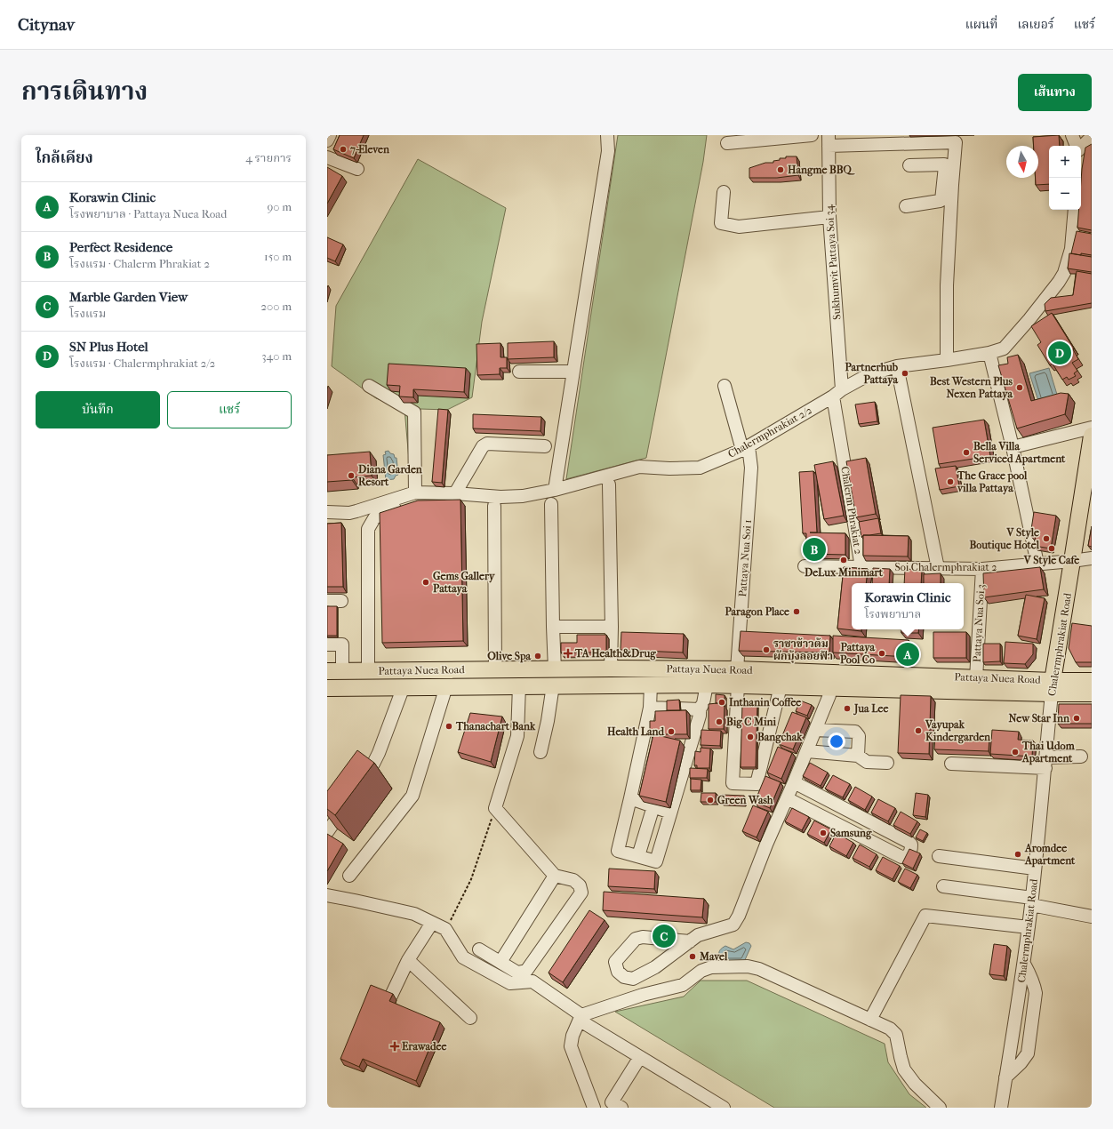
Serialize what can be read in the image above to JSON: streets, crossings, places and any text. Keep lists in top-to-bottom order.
{
  "streets": {
    "main road": ["Chalermphrakiat Road", "Pattaya Nuea Road"],
    "street": [
      "Sukhumvit Pattaya Soi 34",
      "Chalermphrakiat 2/2",
      "Chalerm Phrakiat 2",
      "Pattaya Nua Soi 1",
      "Soi Chalermphrakiat 2",
      "Pattaya Nua Soi 3"
    ]
  },
  "crossings": [
    ["Sukhumvit Pattaya Soi 34", "Chalermphrakiat 2/2"],
    ["Sukhumvit Pattaya Soi 34", "Chalerm Phrakiat 2"],
    ["Chalermphrakiat 2/2", "Chalerm Phrakiat 2"],
    ["Chalermphrakiat 2/2", "Pattaya Nua Soi 1"],
    ["Chalerm Phrakiat 2", "Soi Chalermphrakiat 2"],
    ["Pattaya Nua Soi 1", "Pattaya Nuea Road"],
    ["Soi Chalermphrakiat 2", "Pattaya Nua Soi 3"],
    ["Soi Chalermphrakiat 2", "Chalermphrakiat Road"],
    ["Pattaya Nua Soi 3", "Pattaya Nuea Road"],
    ["Chalermphrakiat Road", "Pattaya Nuea Road"]
  ],
  "places": {
    "other": [
      "7-Eleven",
      "Hangme BBQ",
      "Partnerhub Pattaya",
      "Best Western Plus Nexen Pattaya",
      "Bella Villa Serviced Apartment",
      "Diana Garden Resort",
      "The Grace pool villa Pattaya",
      "V Style Boutique Hotel",
      "V Style Cafe",
      "DeLux Minimart",
      "Gems Gallery Pattaya",
      "Paragon Place",
      "ราชาข้าวต้ม ผักบุ้งลอยฟ้า",
      "Pattaya Pool Co",
      "Olive Spa",
      "Inthanin Coffee",
      "Jua Lee",
      "New Star Inn",
      "Big C Mini",
      "Thanachart Bank",
      "Vayupak Kindergarden",
      "Health Land",
      "Bangchak",
      "Thai Udom Apartment",
      "Green Wash",
      "Samsung",
      "Aromdee Apartment",
      "Mavel"
    ],
    "health": ["TA Health&Drug", "Erawadee"]
  },
  "north": "bottom",
  "page": {
    "header": "Citynav",
    "nav": ["แผนที่", "เลเยอร์", "แชร์"],
    "title": "การเดินทาง",
    "buttons": [
      "เส้นทาง",
      ["บันทึก", "แชร์"]
    ],
    "heading": ["ใกล้เคียง", "4 รายการ"],
    "map_buttons": ["+", "−"],
    "list": [
      {
        "mark": "A",
        "name": "Korawin Clinic",
        "note": "โรงพยาบาล · Pattaya Nuea Road",
        "value": "90 m"
      },
      {
        "mark": "B",
        "name": "Perfect Residence",
        "note": "โรงแรม · Chalerm Phrakiat 2",
        "value": "150 m"
      },
      {
        "mark": "C",
        "name": "Marble Garden View",
        "note": "โรงแรม",
        "value": "200 m"
      },
      {
        "mark": "D",
        "name": "SN Plus Hotel",
        "note": "โรงแรม · Chalermphrakiat 2/2",
        "value": "340 m"
      }
    ],
    "pins": [
      "D",
      "B",
      "A",
      "C"
    ],
    "popup": ["Korawin Clinic", "โรงพยาบาล"]
  }
}
